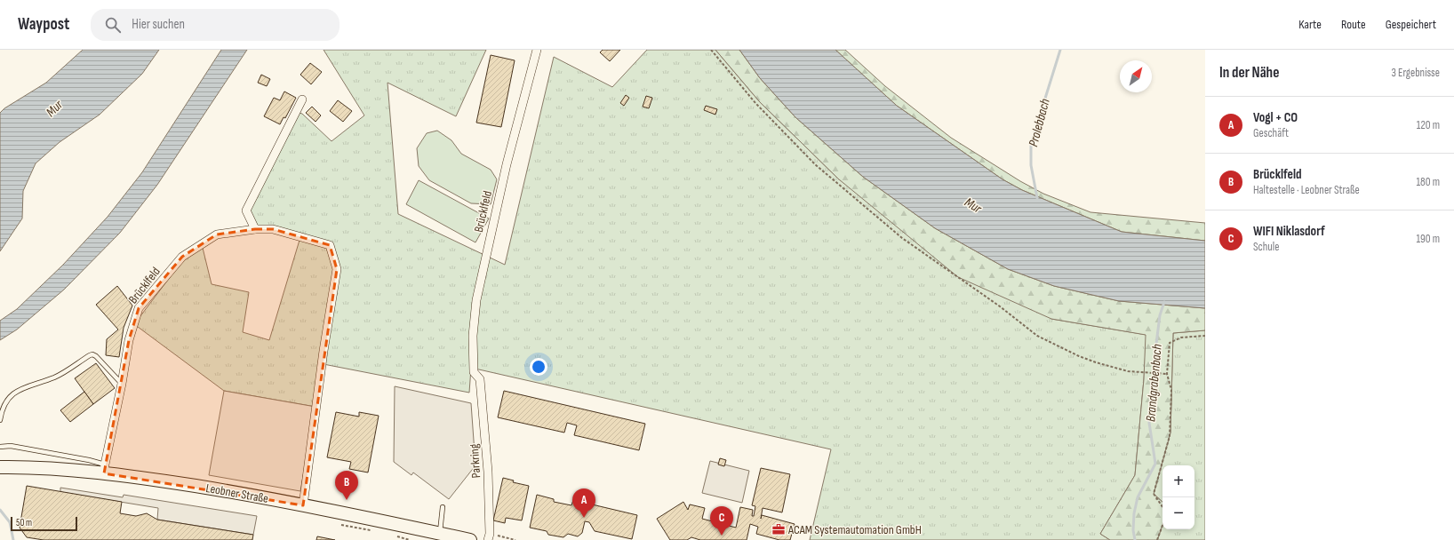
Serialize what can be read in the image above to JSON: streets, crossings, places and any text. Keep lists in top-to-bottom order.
{
  "streets": {
    "main road": ["Leobner Straße"],
    "street": ["Brücklfeld", "Parkring"]
  },
  "crossings": [
    ["Brücklfeld", "Parkring"],
    ["Brücklfeld", "Leobner Straße"]
  ],
  "water": ["Mur", "Prolebbach", "Brandgrabenbach"],
  "places": {
    "office": ["ACAM Systemautomation GmbH"]
  },
  "scale_bar": "50 m",
  "north": "top right",
  "page": {
    "header": "Waypost",
    "search": "Hier suchen",
    "nav": ["Karte", "Route", "Gespeichert"],
    "heading": ["In der Nähe", "3 Ergebnisse"],
    "list": [
      {
        "mark": "A",
        "name": "Vogl + CO",
        "note": "Geschäft",
        "value": "120 m"
      },
      {
        "mark": "B",
        "name": "Brücklfeld",
        "note": "Haltestelle · Leobner Straße",
        "value": "180 m"
      },
      {
        "mark": "C",
        "name": "WIFI Niklasdorf",
        "note": "Schule",
        "value": "190 m"
      }
    ],
    "map_buttons": ["+", "−"],
    "pins": ["B", "A", "C"],
    "scale": "50 m"
  }
}
